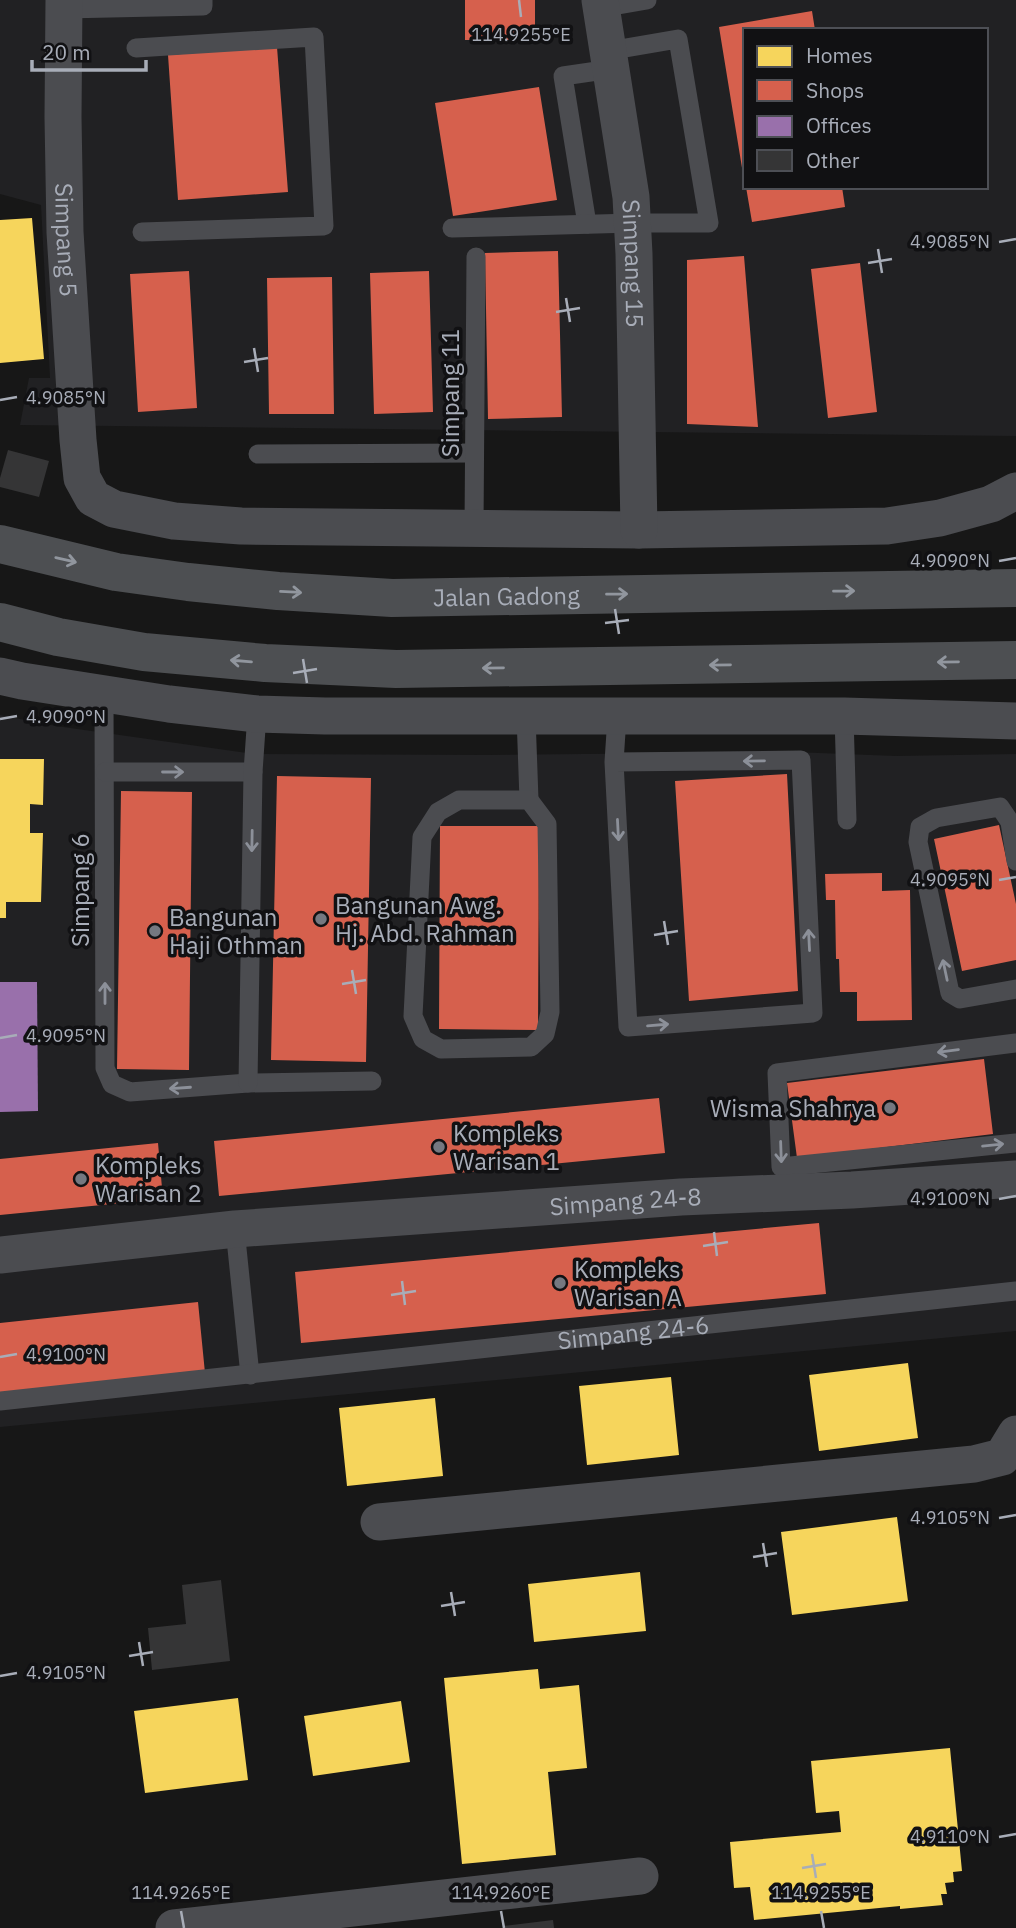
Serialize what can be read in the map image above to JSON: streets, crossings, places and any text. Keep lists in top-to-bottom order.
{
  "streets": {
    "main road": ["Jalan Gadong"],
    "street": ["Simpang 5", "Simpang 15", "Simpang 24-8"],
    "lane": ["Simpang 11", "Simpang 6", "Simpang 24-6"]
  },
  "crossings": [
    ["Simpang 5", "Simpang 11"]
  ],
  "places": [
    "Bangunan Awg. Hj. Abd. Rahman",
    "Bangunan Haji Othman",
    "Wisma Shahrya",
    "Kompleks Warisan 1",
    "Kompleks Warisan 2",
    "Kompleks Warisan A"
  ],
  "legend": [
    "Homes",
    "Shops",
    "Offices",
    "Other"
  ],
  "scale_bar": "20 m",
  "coordinates": [
    "114.9255°E",
    "4.9085°N",
    "4.9090°N",
    "4.9095°N",
    "4.9100°N",
    "4.9105°N",
    "4.9110°N",
    "114.9265°E",
    "114.9260°E"
  ]
}
